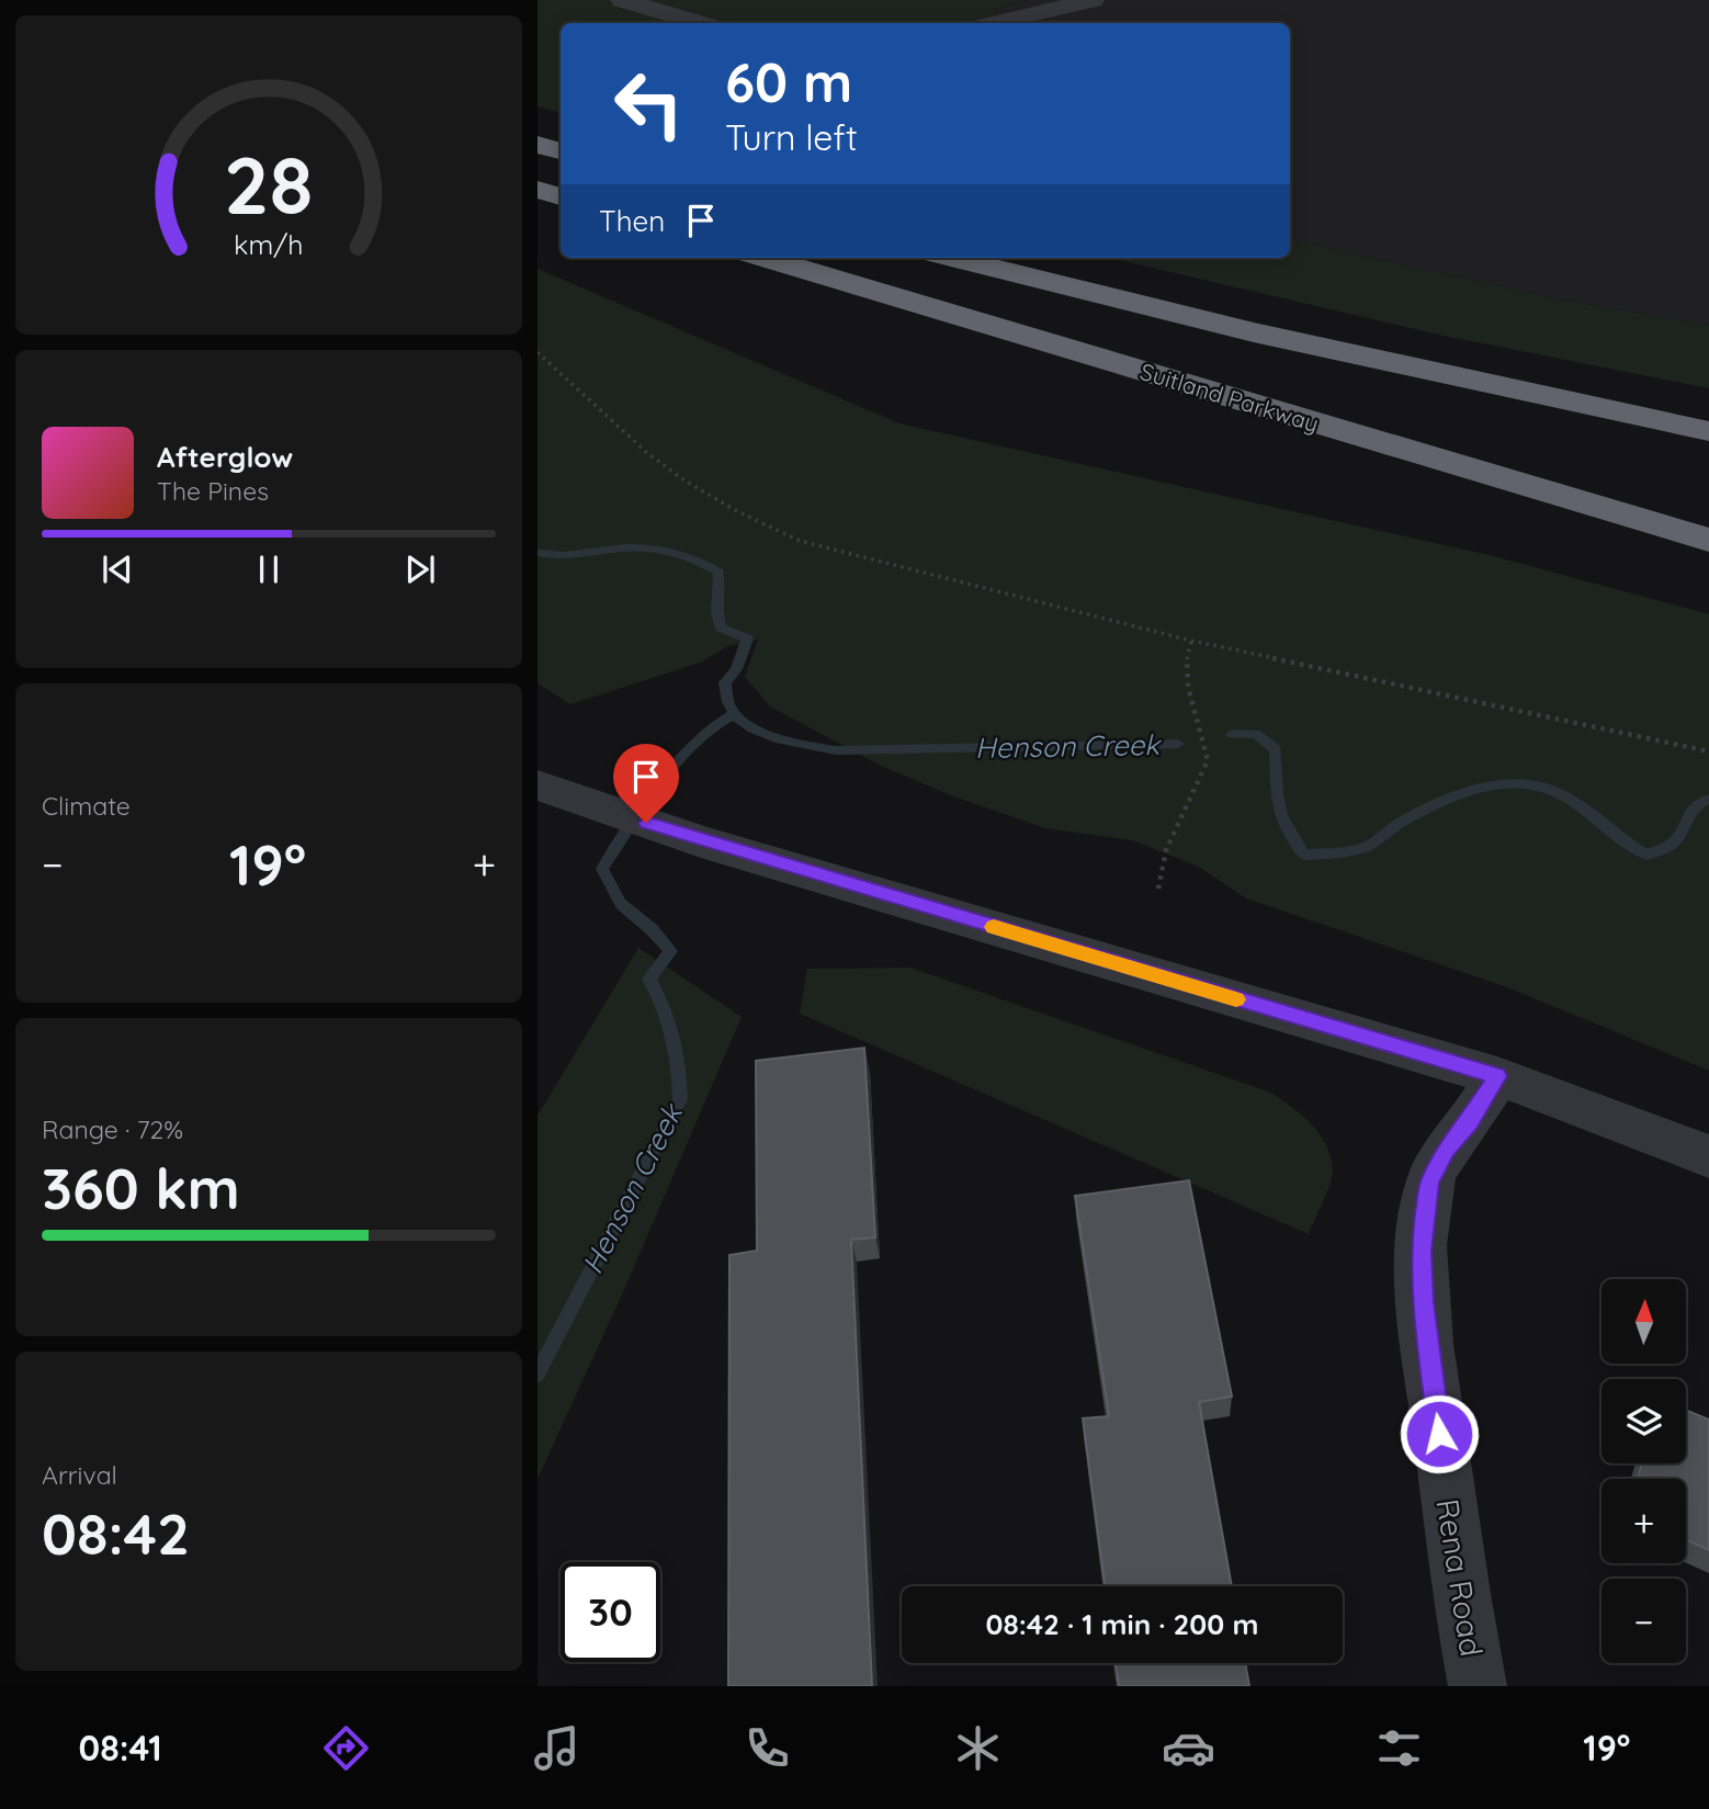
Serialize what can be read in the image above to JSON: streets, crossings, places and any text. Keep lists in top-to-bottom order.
{
  "streets": {
    "highway": ["Suitland Parkway"],
    "street": ["Rena Road"]
  },
  "water": ["Henson Creek"],
  "north": "top",
  "page": {
    "turn": ["60 m", "Turn left"],
    "then": "Then",
    "song": ["Afterglow", "The Pines"],
    "tile": [
      "Climate",
      ["Range · 72%", "360 km"],
      ["Arrival", "08:42"]
    ],
    "heat": ["−", "19°", "+"],
    "map_buttons": ["+", "−"],
    "limit": "30",
    "trip": "08:42 · 1 min · 200 m",
    "tabs": ["08:41", "19°"],
    "gauge": ["28", "km/h"]
  }
}
